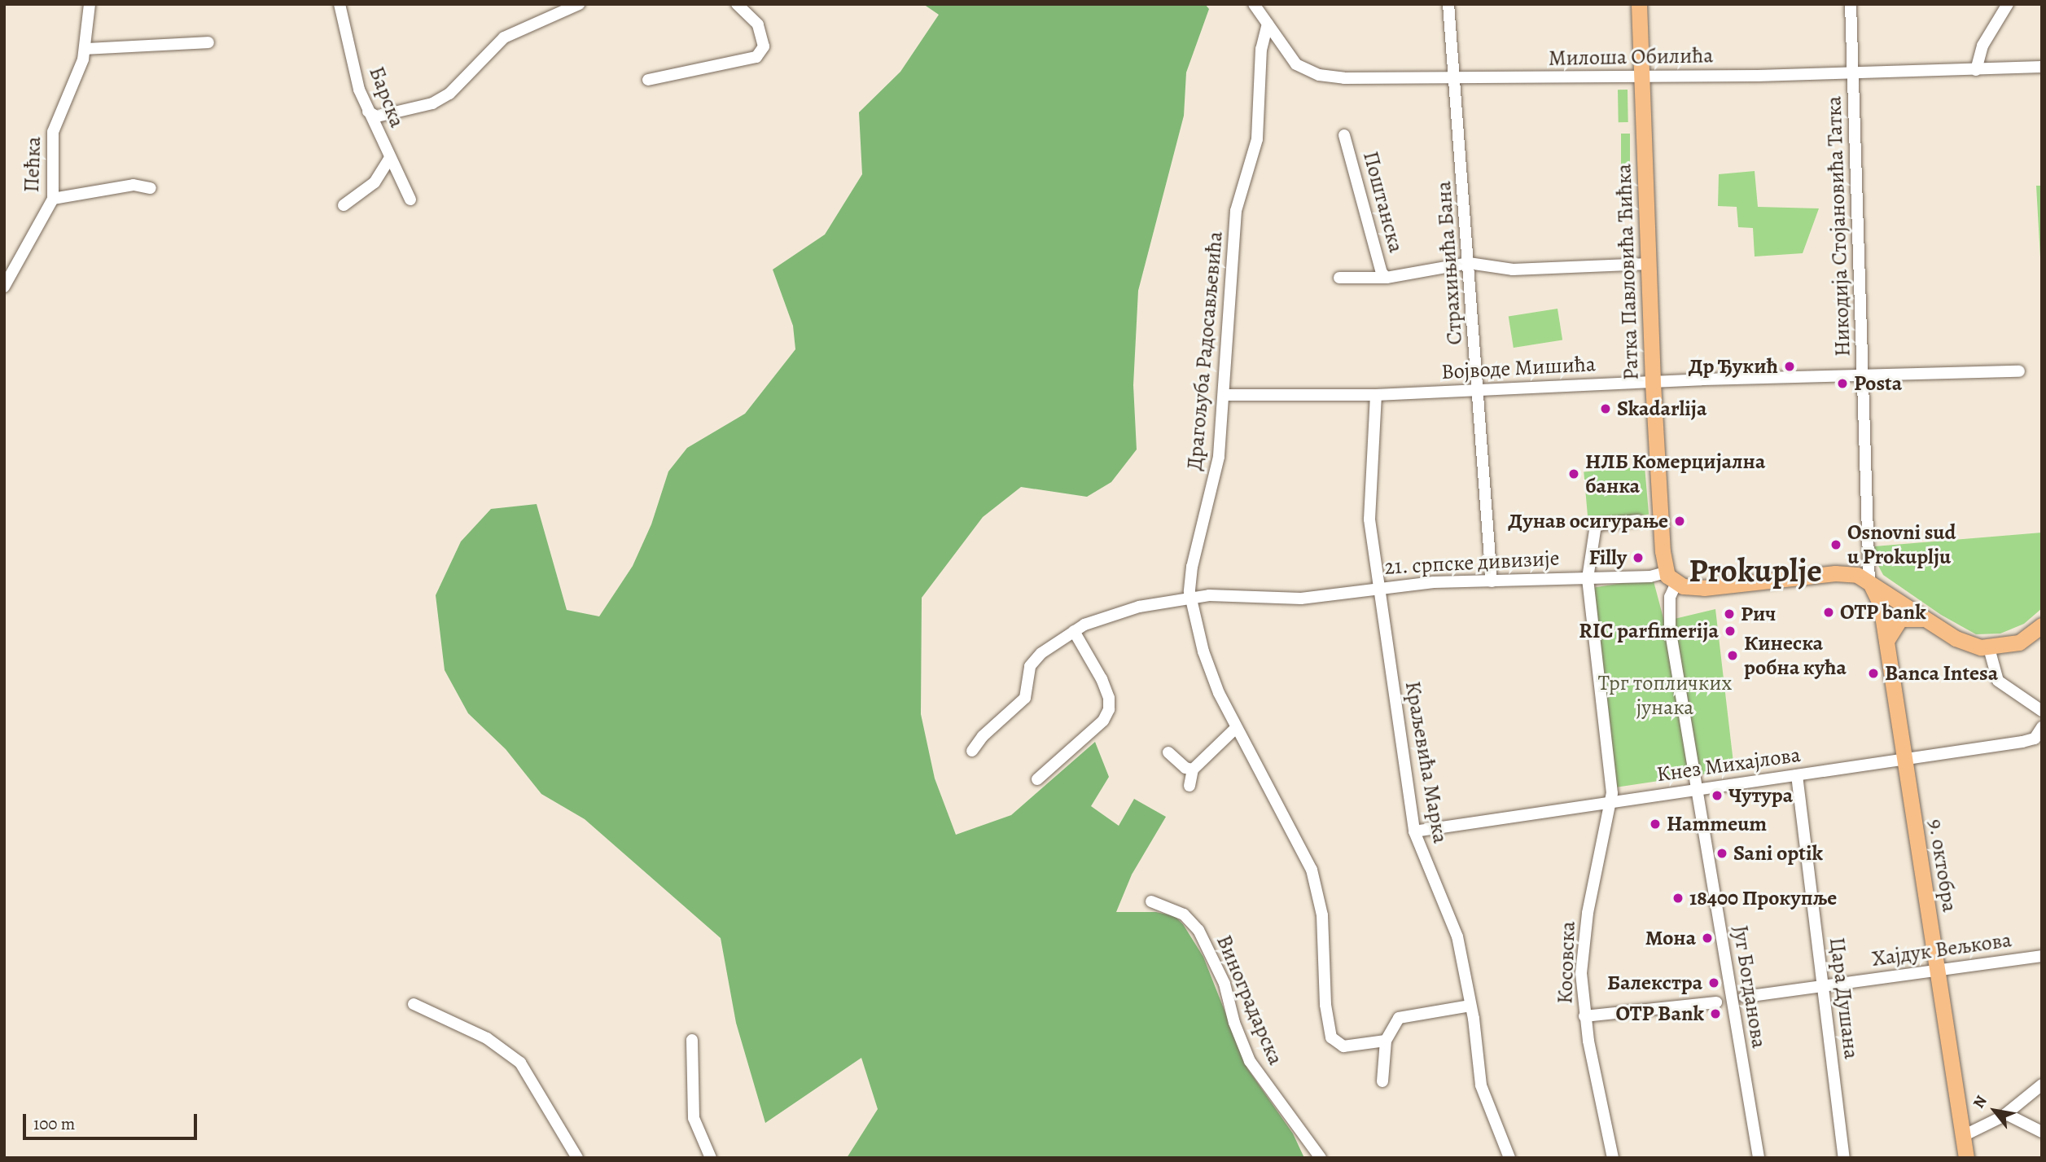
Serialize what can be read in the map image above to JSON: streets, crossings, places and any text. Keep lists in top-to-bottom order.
{
  "streets": {
    "main road": ["Ратка Павловића Ћићка", "21. српске дивизије", "9. октобра"],
    "street": [
      "Милоша Обилића",
      "Барска",
      "Пећка",
      "Поштанска",
      "Никодија Стојановића Татка",
      "Страхињића Бана",
      "Драгољуба Радосављевића",
      "Војводе Мишића",
      "Краљевића Марка",
      "Кнез Михајлова",
      "Хајдук Вељкова",
      "Косовска",
      "Југ Богданова",
      "Цара Душана",
      "Виноградарска"
    ]
  },
  "crossings": [
    ["Милоша Обилића", "Никодија Стојановића Татка"],
    ["Милоша Обилића", "Страхињића Бана"],
    ["Милоша Обилића", "Ратка Павловића Ћићка"],
    ["Милоша Обилића", "Драгољуба Радосављевића"],
    ["Поштанска", "Страхињића Бана"],
    ["Поштанска", "Ратка Павловића Ћићка"],
    ["Никодија Стојановића Татка", "Војводе Мишића"],
    ["Никодија Стојановића Татка", "21. српске дивизије"],
    ["Никодија Стојановића Татка", "9. октобра"],
    ["Страхињића Бана", "Војводе Мишића"],
    ["Страхињића Бана", "21. српске дивизије"],
    ["Ратка Павловића Ћићка", "Војводе Мишића"],
    ["Ратка Павловића Ћићка", "21. српске дивизије"],
    ["Драгољуба Радосављевића", "Војводе Мишића"],
    ["Драгољуба Радосављевића", "21. српске дивизије"],
    ["Војводе Мишића", "Краљевића Марка"],
    ["21. српске дивизије", "Краљевића Марка"],
    ["21. српске дивизије", "9. октобра"],
    ["Краљевића Марка", "Кнез Михајлова"],
    ["Кнез Михајлова", "9. октобра"],
    ["Кнез Михајлова", "Косовска"],
    ["Кнез Михајлова", "Југ Богданова"],
    ["Кнез Михајлова", "Цара Душана"],
    ["9. октобра", "Хајдук Вељкова"],
    ["Хајдук Вељкова", "Цара Душана"]
  ],
  "districts": ["Prokuplje"],
  "parks": ["Трг топличких јунака"],
  "places": [
    "Др Ђукић",
    "Posta",
    "Skadarlija",
    "НЛБ Комерцијална банка",
    "Дунав осигурање",
    "Osnovni sud u Prokuplju",
    "Filly",
    "OTP bank",
    "Рич",
    "RIC parfimerija",
    "Кинеска робна кућа",
    "Banca Intesa",
    "Чутура",
    "Hammeum",
    "Sani optik",
    "18400 Прокупље",
    "Мона",
    "Балекстра",
    "OTP Bank"
  ],
  "scale_bar": "100 m",
  "north": "top left"
}
